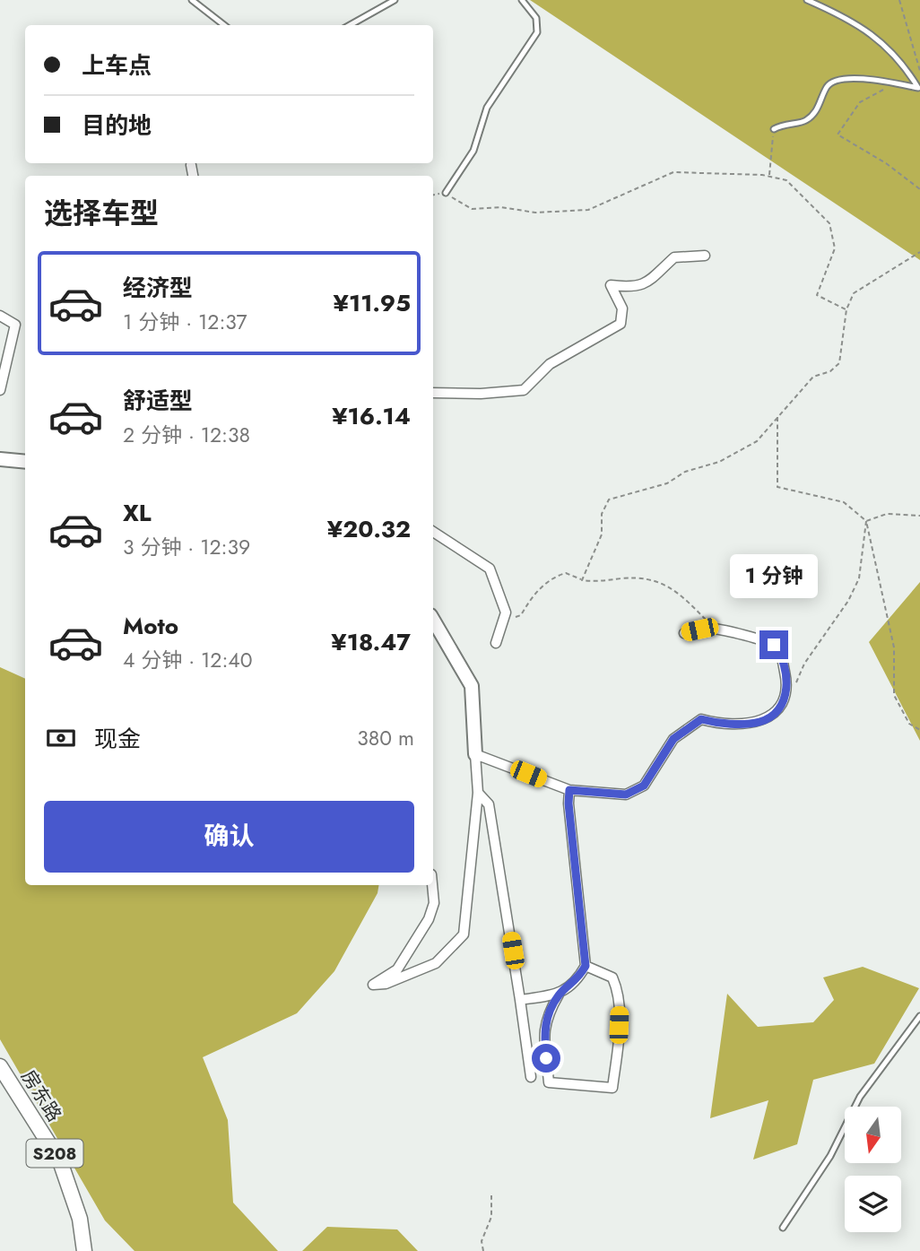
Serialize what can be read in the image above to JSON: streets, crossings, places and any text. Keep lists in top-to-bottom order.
{
  "streets": {
    "main road": ["房东路", "S208"]
  },
  "north": "bottom",
  "page": {
    "banner": ["上车点", "目的地"],
    "heading": "选择车型",
    "list": [
      {
        "name": "经济型",
        "note": "1 分钟 · 12:37",
        "value": "¥11.95"
      },
      {
        "name": "舒适型",
        "note": "2 分钟 · 12:38",
        "value": "¥16.14"
      },
      {
        "name": "XL",
        "note": "3 分钟 · 12:39",
        "value": "¥20.32"
      },
      {
        "name": "Moto",
        "note": "4 分钟 · 12:40",
        "value": "¥18.47"
      }
    ],
    "bubble": "1 分钟",
    "pay": ["现金", "380 m"],
    "buttons": "确认"
  }
}
